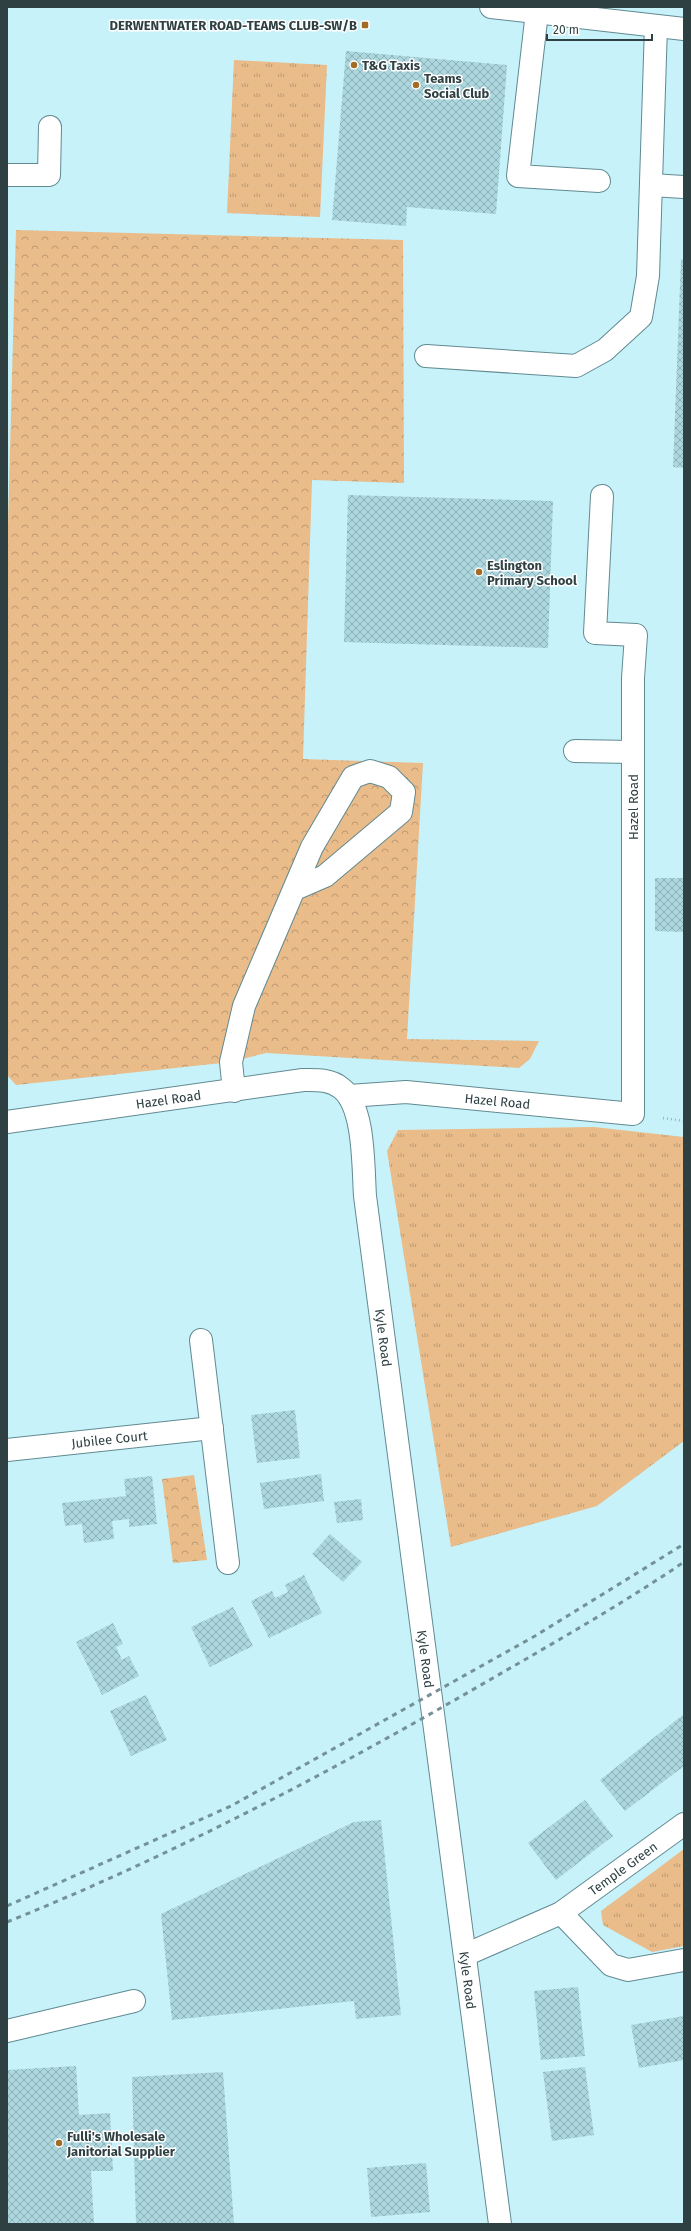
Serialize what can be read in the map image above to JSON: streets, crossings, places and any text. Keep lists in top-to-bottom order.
{
  "streets": {
    "street": [
      "Hazel Road",
      "Kyle Road",
      "Jubilee Court",
      "Temple Green"
    ]
  },
  "crossings": [
    ["Hazel Road", "Kyle Road"],
    ["Kyle Road", "Temple Green"]
  ],
  "places": {
    "transit": ["DERWENTWATER ROAD-TEAMS CLUB-SW/B"],
    "other": [
      "T&G Taxis",
      "Teams Social Club",
      "Eslington Primary School",
      "Fulli's Wholesale Janitorial Supplier"
    ]
  },
  "scale_bar": "20 m"
}
